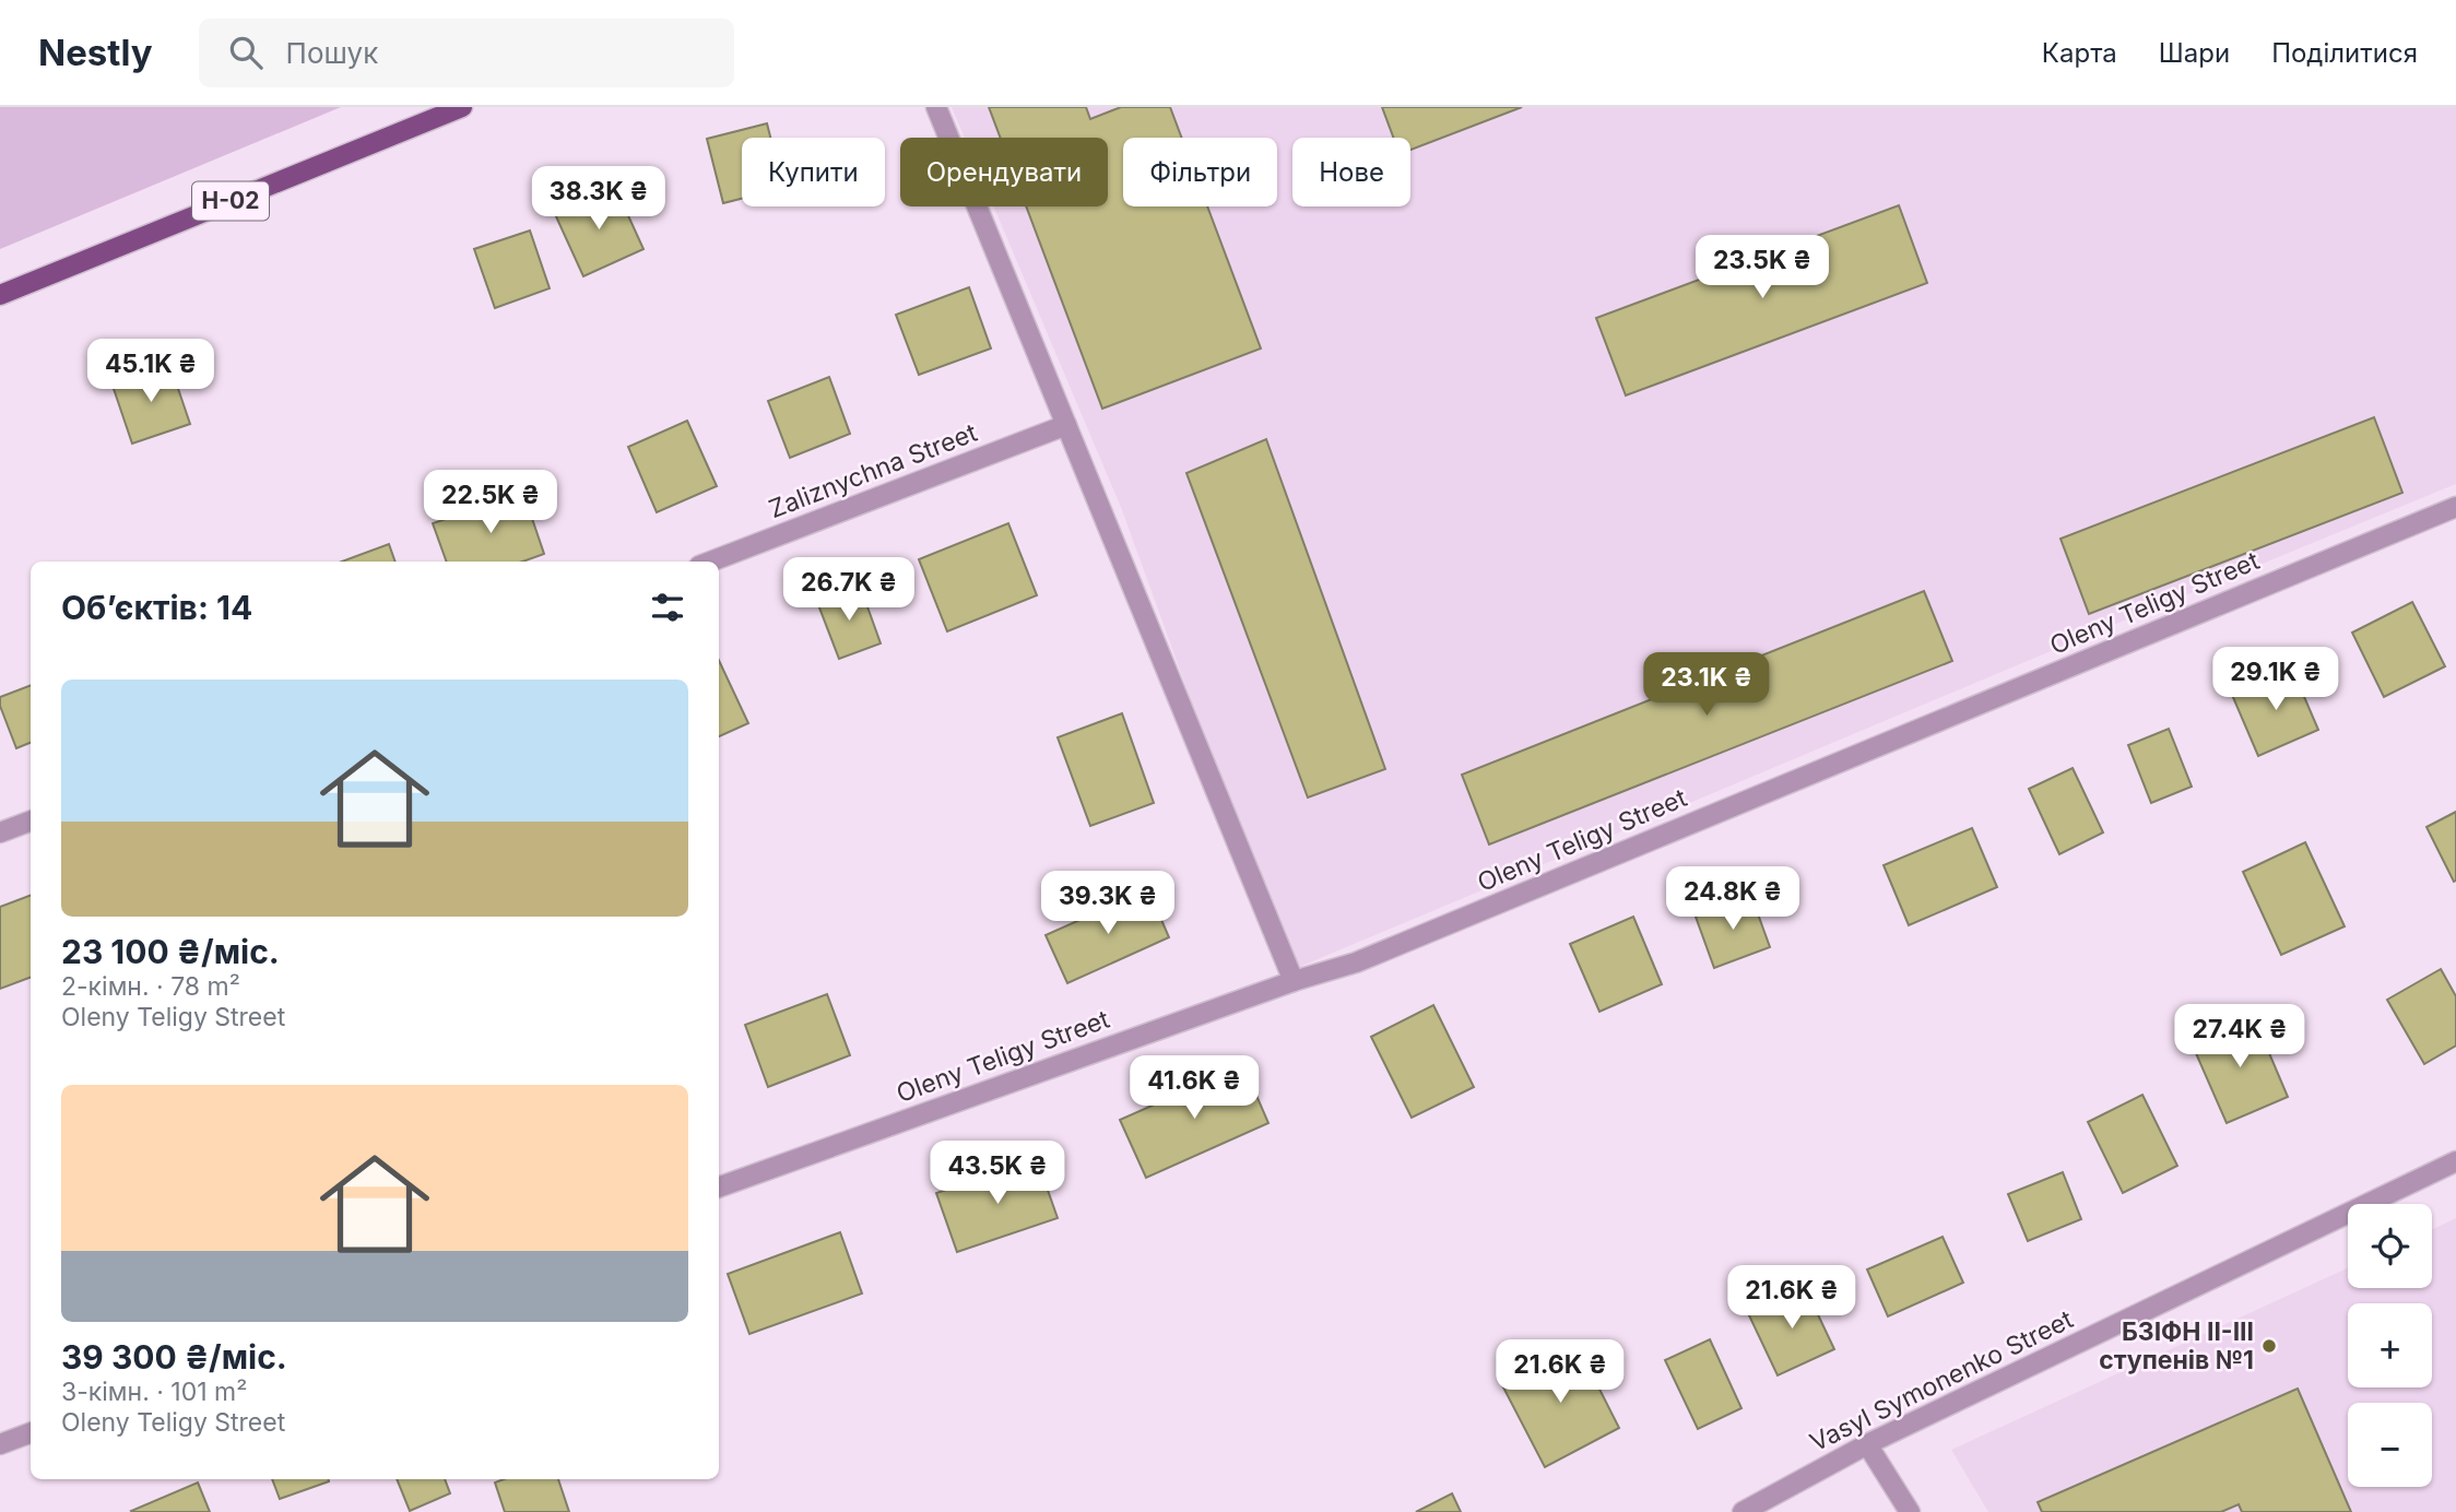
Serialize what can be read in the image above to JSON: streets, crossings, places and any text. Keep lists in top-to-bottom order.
{
  "streets": {
    "main road": ["Н-02"],
    "street": ["Zaliznychna Street", "Oleny Teligy Street", "Vasyl Symonenko Street"]
  },
  "places": ["БЗІФН ІІ-ІІІ ступенів №1"],
  "page": {
    "header": "Nestly",
    "search": "Пошук",
    "nav": ["Карта", "Шари", "Поділитися"],
    "chip": [
      "Купити",
      "Орендувати",
      "Фільтри",
      "Нове"
    ],
    "price": [
      "38.3K ₴",
      "23.5K ₴",
      "45.1K ₴",
      "22.5K ₴",
      "26.7K ₴",
      "29.1K ₴",
      "23.1K ₴",
      "24.8K ₴",
      "39.3K ₴",
      "27.4K ₴",
      "41.6K ₴",
      "43.5K ₴",
      "21.6K ₴",
      "21.6K ₴"
    ],
    "heading": "Об’єктів: 14",
    "list": [
      {
        "name": "23 100 ₴/міс.",
        "note": "2-кімн. · 78 m² · Oleny Teligy Street"
      },
      {
        "name": "39 300 ₴/міс.",
        "note": "3-кімн. · 101 m² · Oleny Teligy Street"
      }
    ],
    "map_buttons": ["+", "−"]
  }
}
